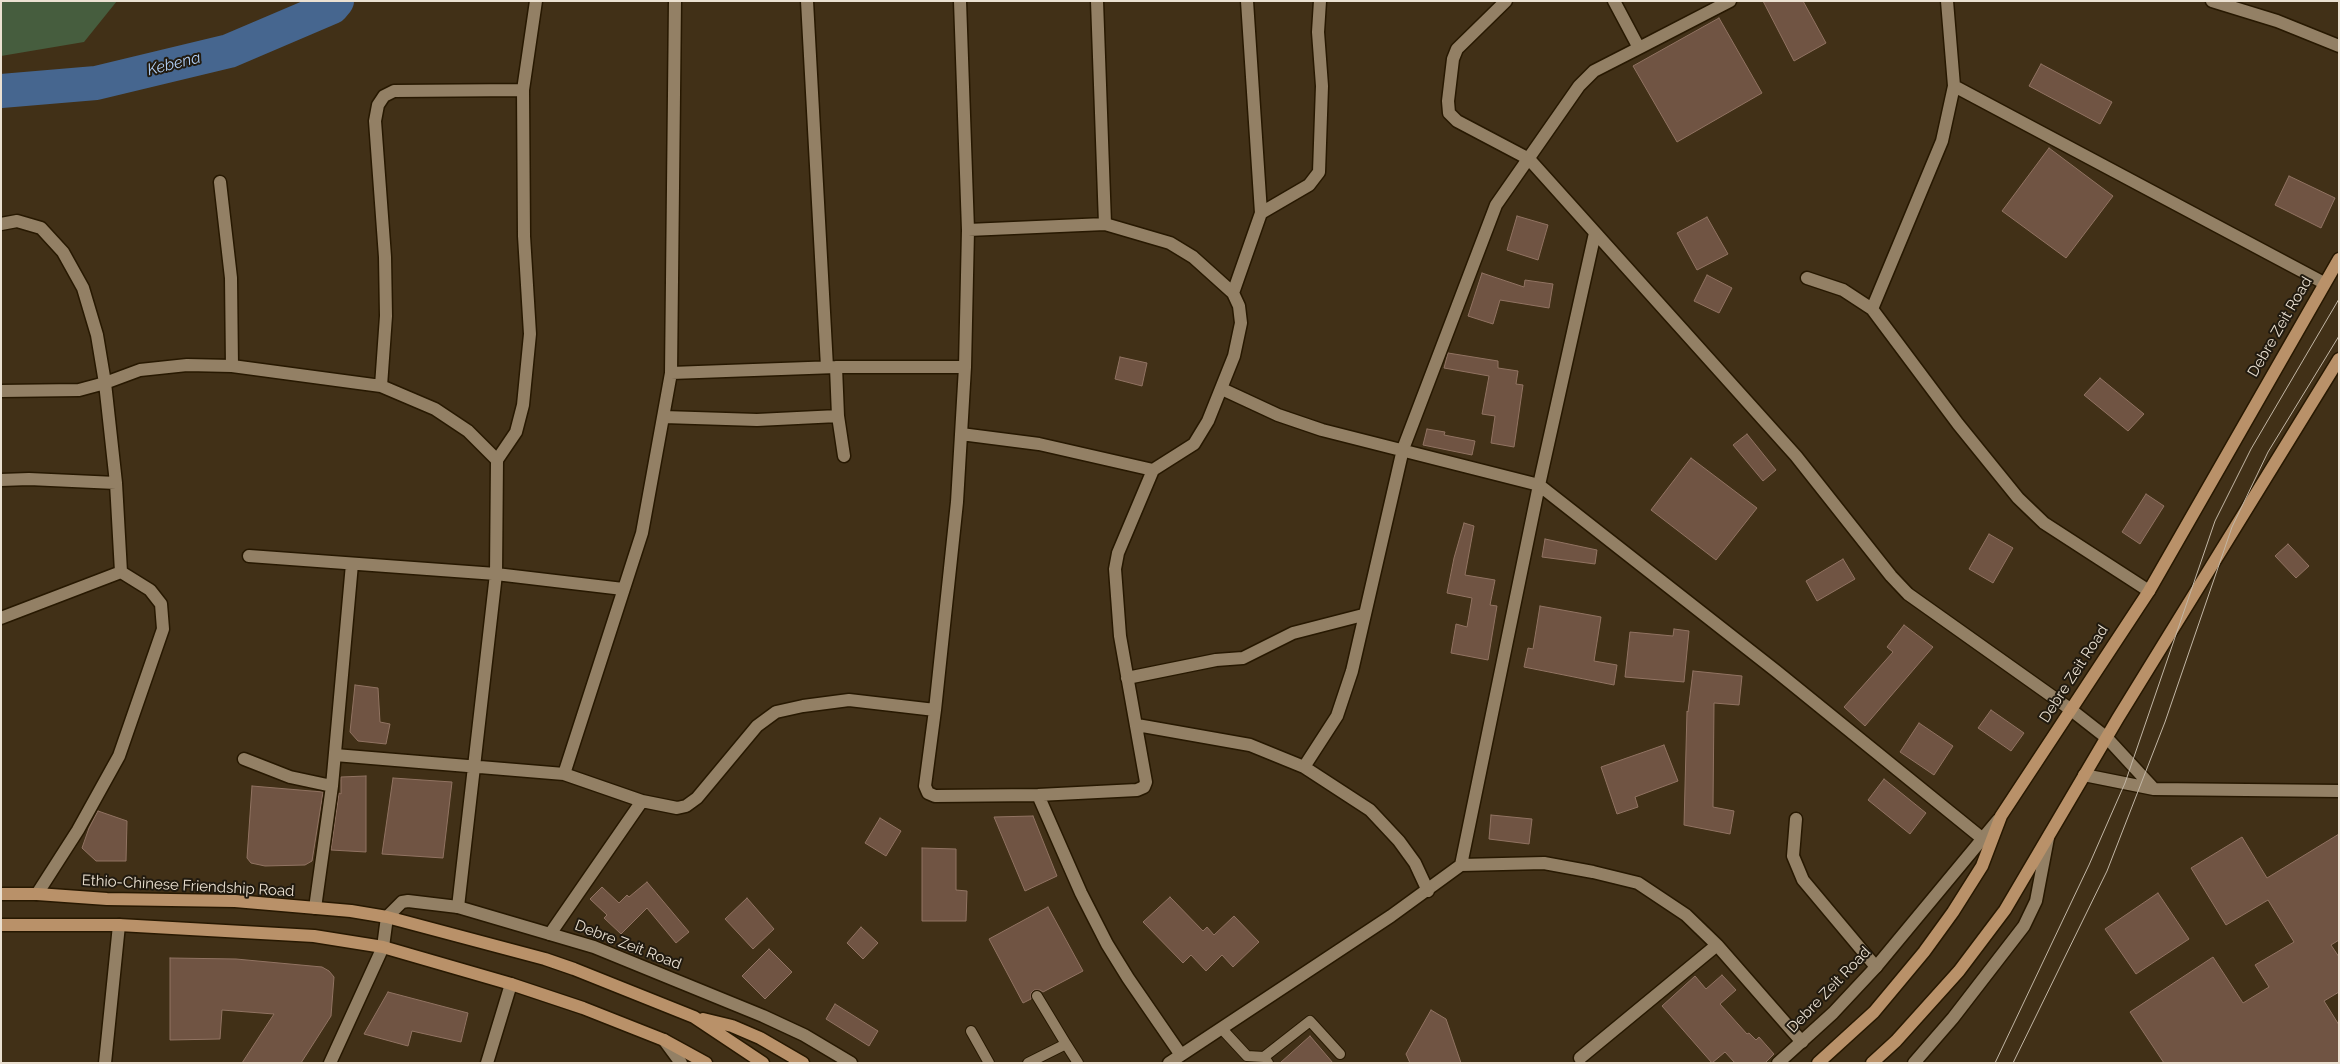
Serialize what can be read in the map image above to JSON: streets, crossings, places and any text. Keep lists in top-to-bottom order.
{
  "streets": {
    "main road": ["Debre Zeit Road", "Ethio-Chinese Friendship Road"]
  },
  "crossings": [
    ["Debre Zeit Road", "Ethio-Chinese Friendship Road"]
  ],
  "water": ["Kebena"]
}
